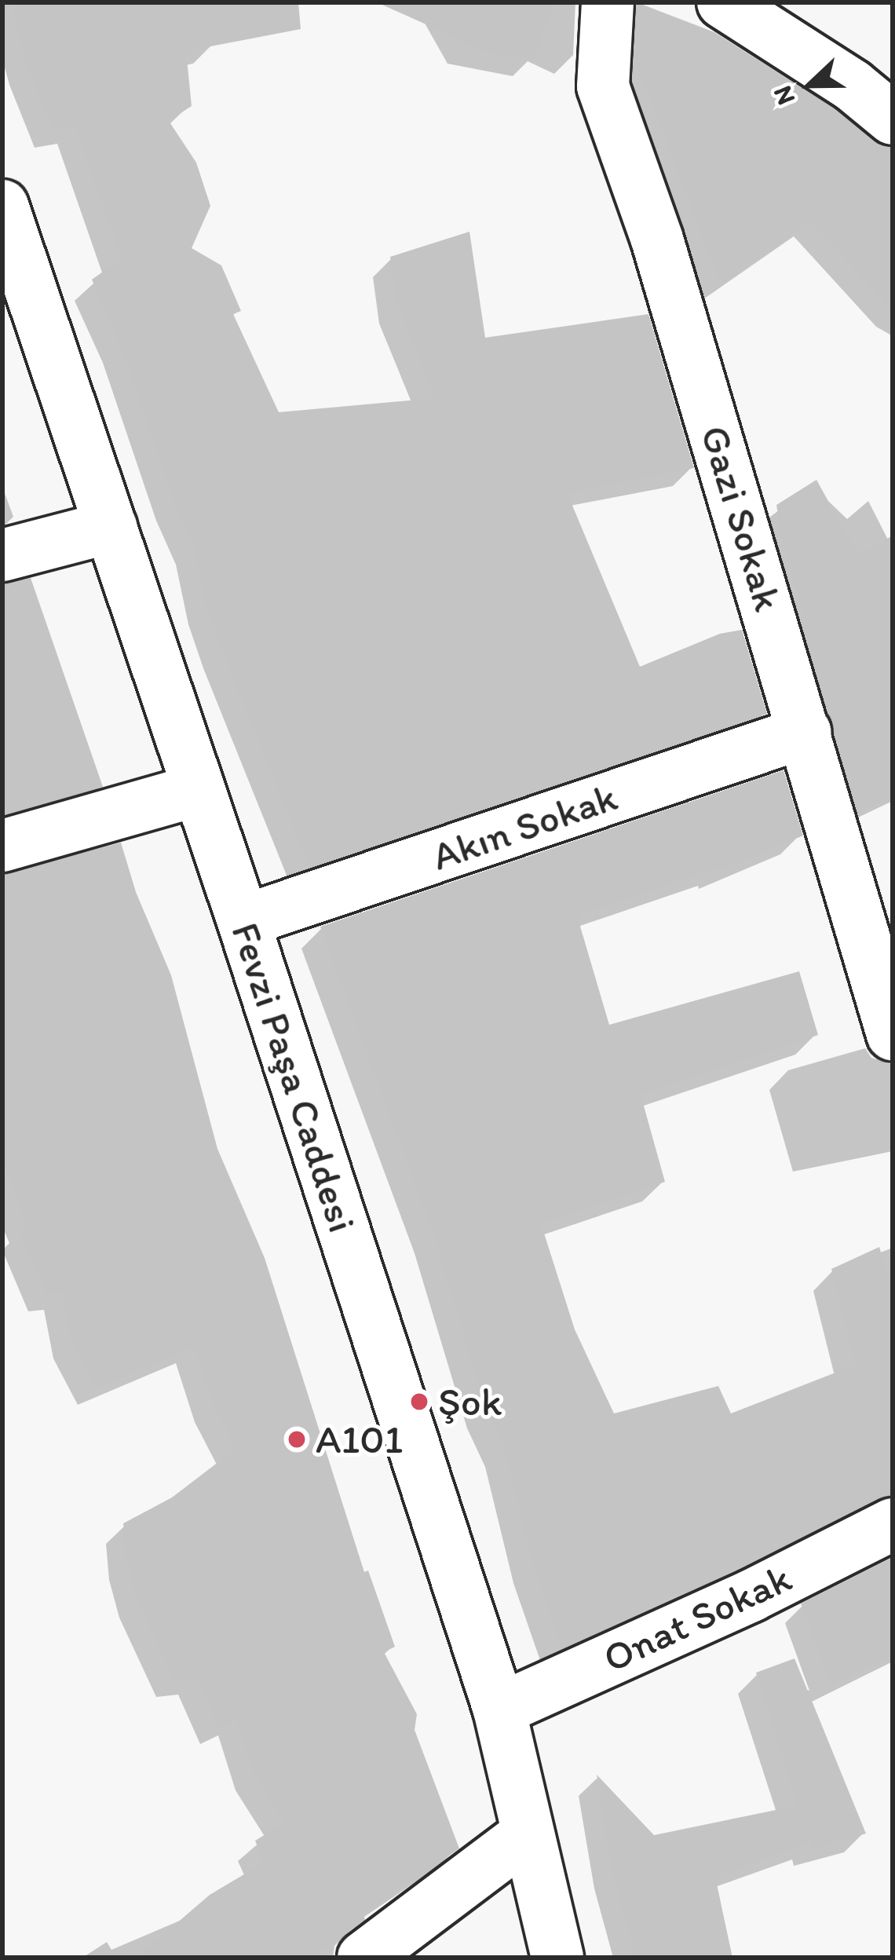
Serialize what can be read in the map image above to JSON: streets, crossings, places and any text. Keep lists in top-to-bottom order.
{
  "streets": {
    "street": [
      "Gazi Sokak",
      "Akın Sokak",
      "Fevzi Paşa Caddesi",
      "Onat Sokak"
    ]
  },
  "crossings": [
    ["Gazi Sokak", "Akın Sokak"],
    ["Akın Sokak", "Fevzi Paşa Caddesi"],
    ["Fevzi Paşa Caddesi", "Onat Sokak"]
  ],
  "places": ["Şok", "A101"],
  "north": "left"
}
